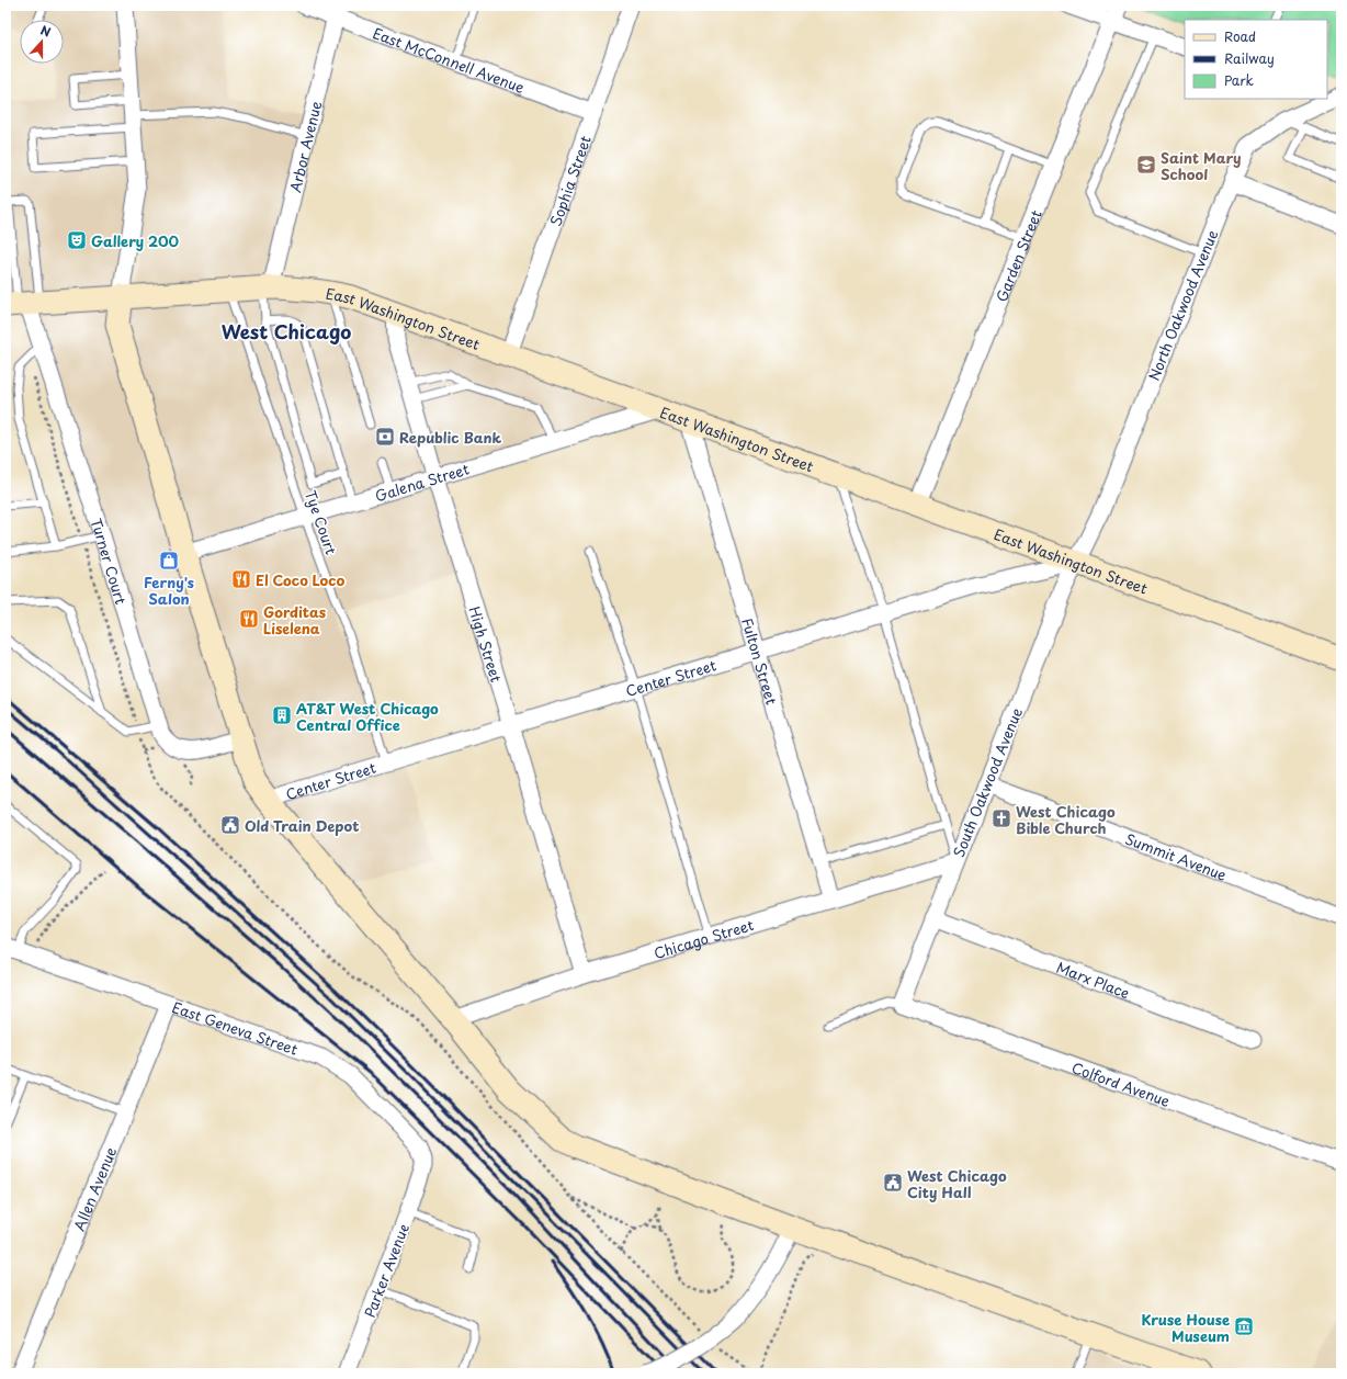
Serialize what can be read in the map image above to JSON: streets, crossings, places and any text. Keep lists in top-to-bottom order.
{
  "streets": {
    "street": [
      "East McConnell Avenue",
      "Arbor Avenue",
      "Sophia Street",
      "Garden Street",
      "North Oakwood Avenue",
      "East Washington Street",
      "Galena Street",
      "Turner Court",
      "High Street",
      "Fulton Street",
      "Center Street",
      "South Oakwood Avenue",
      "Summit Avenue",
      "Chicago Street",
      "Marx Place",
      "East Geneva Street",
      "Colford Avenue",
      "Allen Avenue",
      "Parker Avenue"
    ],
    "lane": ["Tye Court"]
  },
  "crossings": [
    ["East McConnell Avenue", "Arbor Avenue"],
    ["East McConnell Avenue", "Sophia Street"],
    ["Arbor Avenue", "East Washington Street"],
    ["Sophia Street", "East Washington Street"],
    ["Garden Street", "East Washington Street"],
    ["North Oakwood Avenue", "East Washington Street"],
    ["North Oakwood Avenue", "Center Street"],
    ["North Oakwood Avenue", "South Oakwood Avenue"],
    ["East Washington Street", "Galena Street"],
    ["East Washington Street", "Tye Court"],
    ["East Washington Street", "Turner Court"],
    ["East Washington Street", "High Street"],
    ["East Washington Street", "Fulton Street"],
    ["East Washington Street", "Center Street"],
    ["East Washington Street", "South Oakwood Avenue"],
    ["Galena Street", "Tye Court"],
    ["Galena Street", "High Street"],
    ["Tye Court", "Center Street"],
    ["High Street", "Center Street"],
    ["High Street", "Chicago Street"],
    ["Fulton Street", "Center Street"],
    ["Fulton Street", "Chicago Street"],
    ["Center Street", "South Oakwood Avenue"],
    ["South Oakwood Avenue", "Summit Avenue"],
    ["South Oakwood Avenue", "Chicago Street"],
    ["South Oakwood Avenue", "Marx Place"],
    ["South Oakwood Avenue", "Colford Avenue"],
    ["East Geneva Street", "Allen Avenue"],
    ["East Geneva Street", "Parker Avenue"]
  ],
  "districts": ["West Chicago"],
  "places": {
    "school or university": ["Saint Mary School"],
    "theatre": ["Gallery 200"],
    "bank": ["Republic Bank"],
    "shop": ["Ferny's Salon"],
    "restaurant": ["El Coco Loco", "Gorditas Liselena"],
    "building": ["AT&T West Chicago Central Office"],
    "church": ["West Chicago Bible Church"],
    "public building": ["Old Train Depot", "West Chicago City Hall"],
    "museum": ["Kruse House Museum"]
  },
  "legend": ["Road", "Railway", "Park"],
  "north": "top"
}
